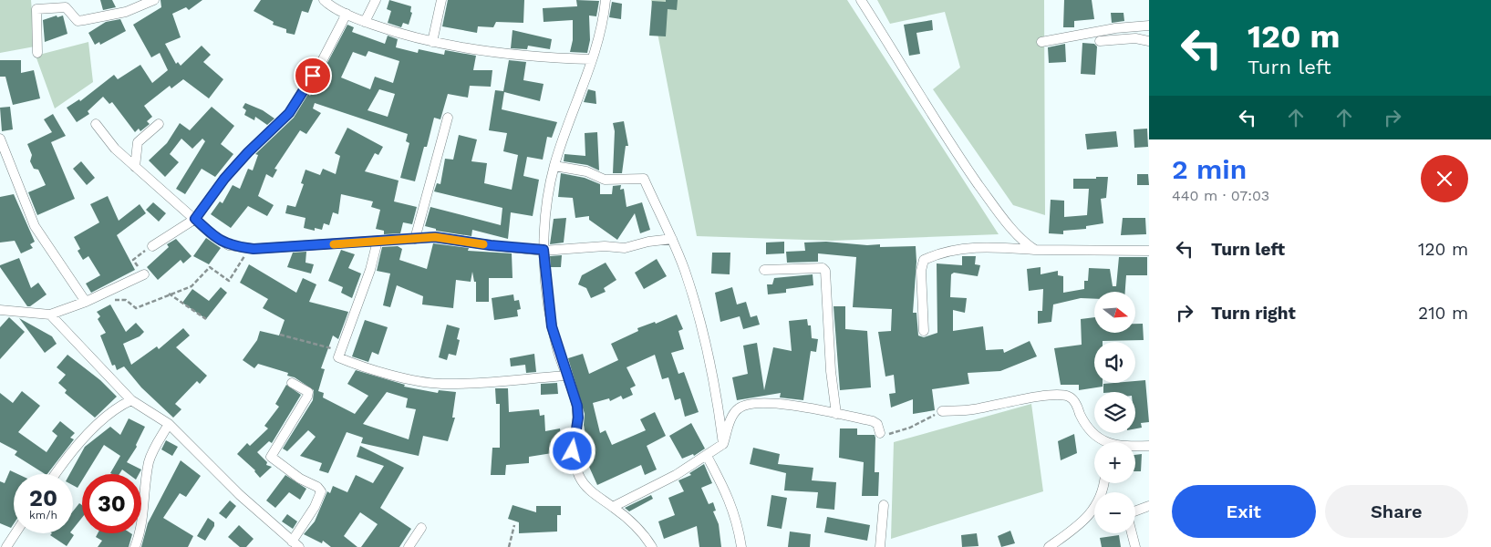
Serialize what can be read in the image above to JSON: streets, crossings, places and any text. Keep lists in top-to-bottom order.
{
  "north": "right",
  "page": {
    "turn": ["120 m", "Turn left"],
    "heading": ["2 min", "440 m · 07:03"],
    "list": [
      {
        "name": "Turn left",
        "value": "120 m"
      },
      {
        "name": "Turn right",
        "value": "210 m"
      }
    ],
    "map_buttons": ["+", "−"],
    "speed": "20 km/h",
    "limit": "30",
    "buttons": ["Exit", "Share"]
  }
}
